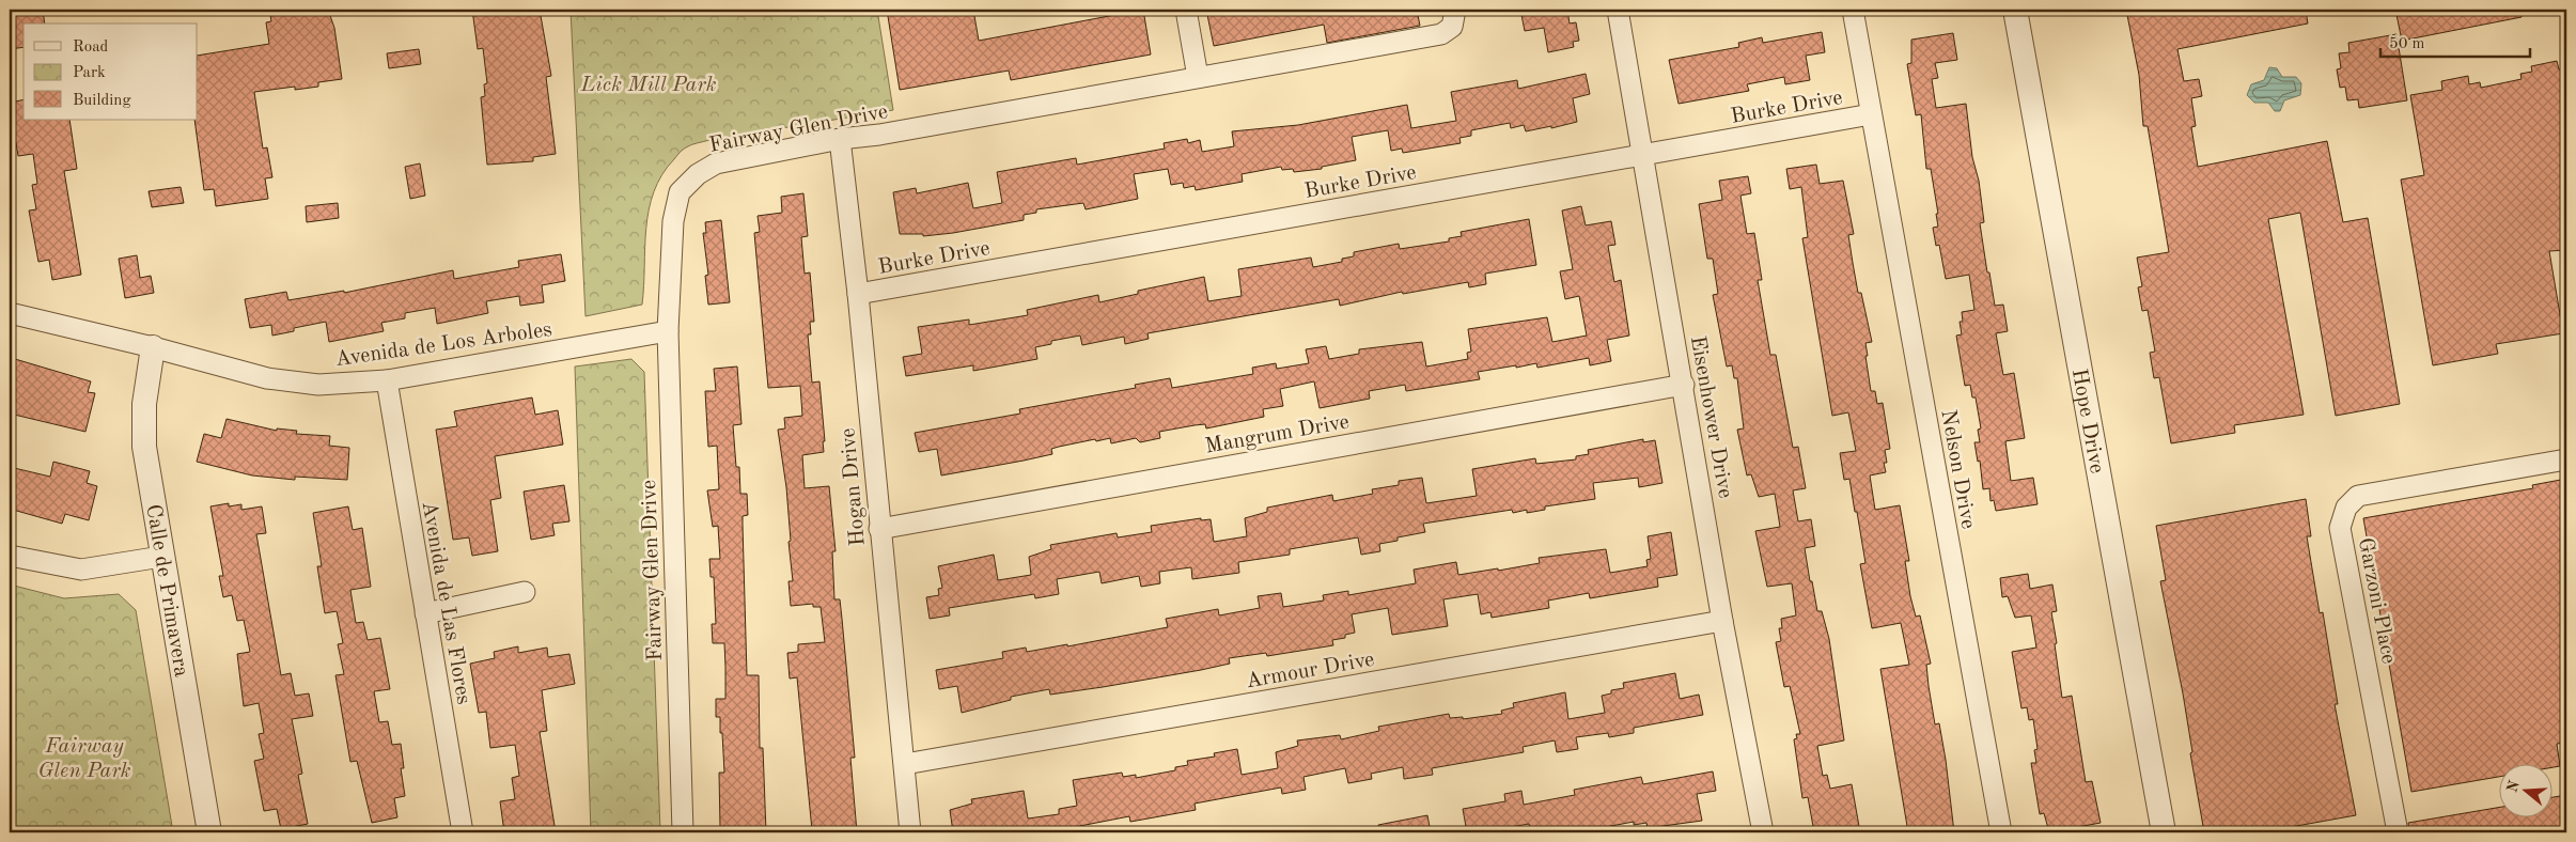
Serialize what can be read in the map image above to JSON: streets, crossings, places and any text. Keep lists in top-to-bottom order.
{
  "streets": {
    "street": [
      "Burke Drive",
      "Fairway Glen Drive",
      "Avenida de Los Arboles",
      "Eisenhower Drive",
      "Hope Drive",
      "Mangrum Drive",
      "Nelson Drive",
      "Hogan Drive",
      "Calle de Primavera",
      "Garzoni Place",
      "Avenida de Las Flores",
      "Armour Drive"
    ]
  },
  "crossings": [
    ["Burke Drive", "Eisenhower Drive"],
    ["Burke Drive", "Nelson Drive"],
    ["Burke Drive", "Hogan Drive"],
    ["Fairway Glen Drive", "Avenida de Los Arboles"],
    ["Fairway Glen Drive", "Hogan Drive"],
    ["Avenida de Los Arboles", "Calle de Primavera"],
    ["Avenida de Los Arboles", "Avenida de Las Flores"],
    ["Eisenhower Drive", "Mangrum Drive"],
    ["Eisenhower Drive", "Armour Drive"],
    ["Mangrum Drive", "Hogan Drive"],
    ["Hogan Drive", "Armour Drive"]
  ],
  "parks": ["Lick Mill Park", "Fairway Glen Park"],
  "legend": ["Road", "Park", "Building"],
  "scale_bar": "50 m",
  "north": "left"
}
